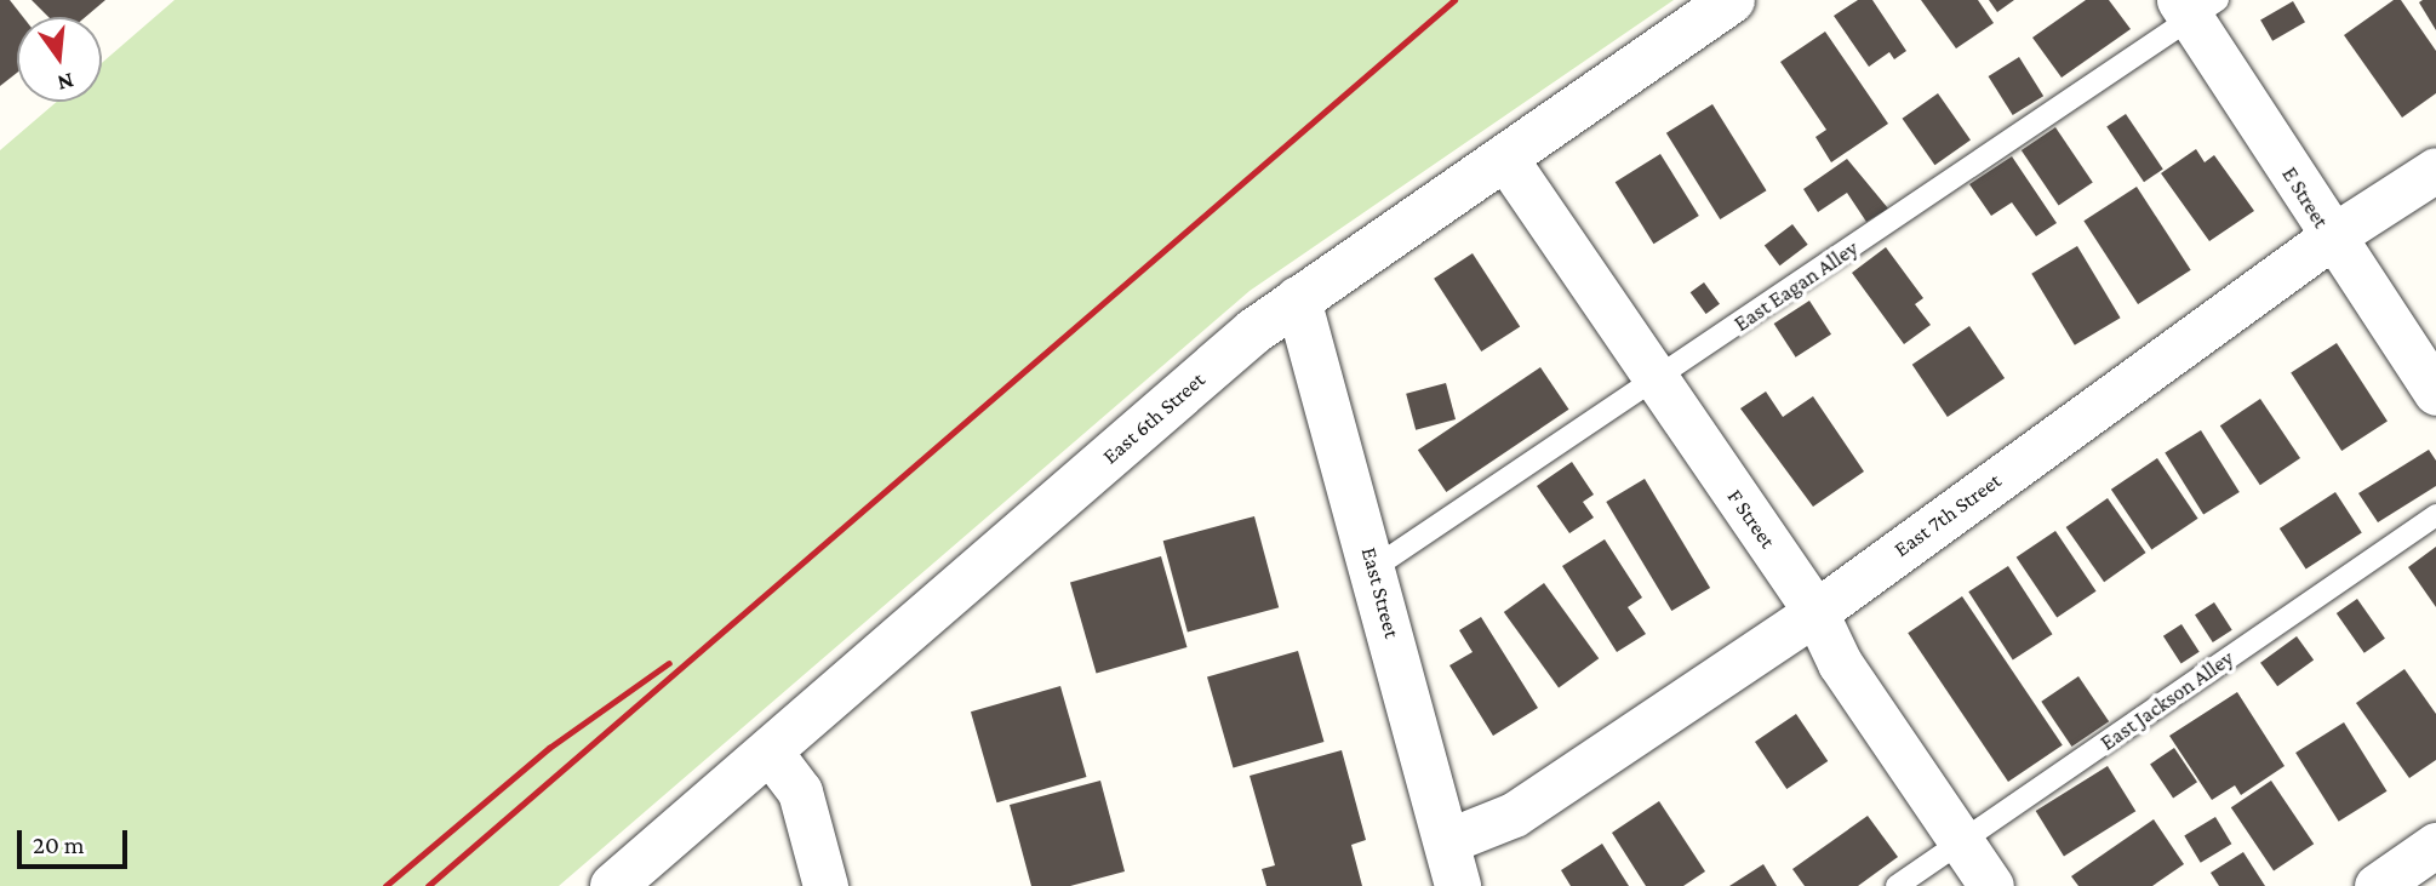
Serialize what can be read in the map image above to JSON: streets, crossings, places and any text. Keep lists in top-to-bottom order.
{
  "streets": {
    "street": [
      "E Street",
      "East 6th Street",
      "East 7th Street",
      "F Street",
      "East Street"
    ],
    "lane": ["East Eagan Alley", "East Jackson Alley"]
  },
  "crossings": [
    ["E Street", "East Eagan Alley"],
    ["E Street", "East 7th Street"],
    ["East Eagan Alley", "F Street"],
    ["East Eagan Alley", "East Street"],
    ["East 6th Street", "F Street"],
    ["East 6th Street", "East Street"],
    ["East 7th Street", "F Street"],
    ["East 7th Street", "East Street"],
    ["F Street", "East Jackson Alley"]
  ],
  "scale_bar": "20 m",
  "north": "bottom"
}
